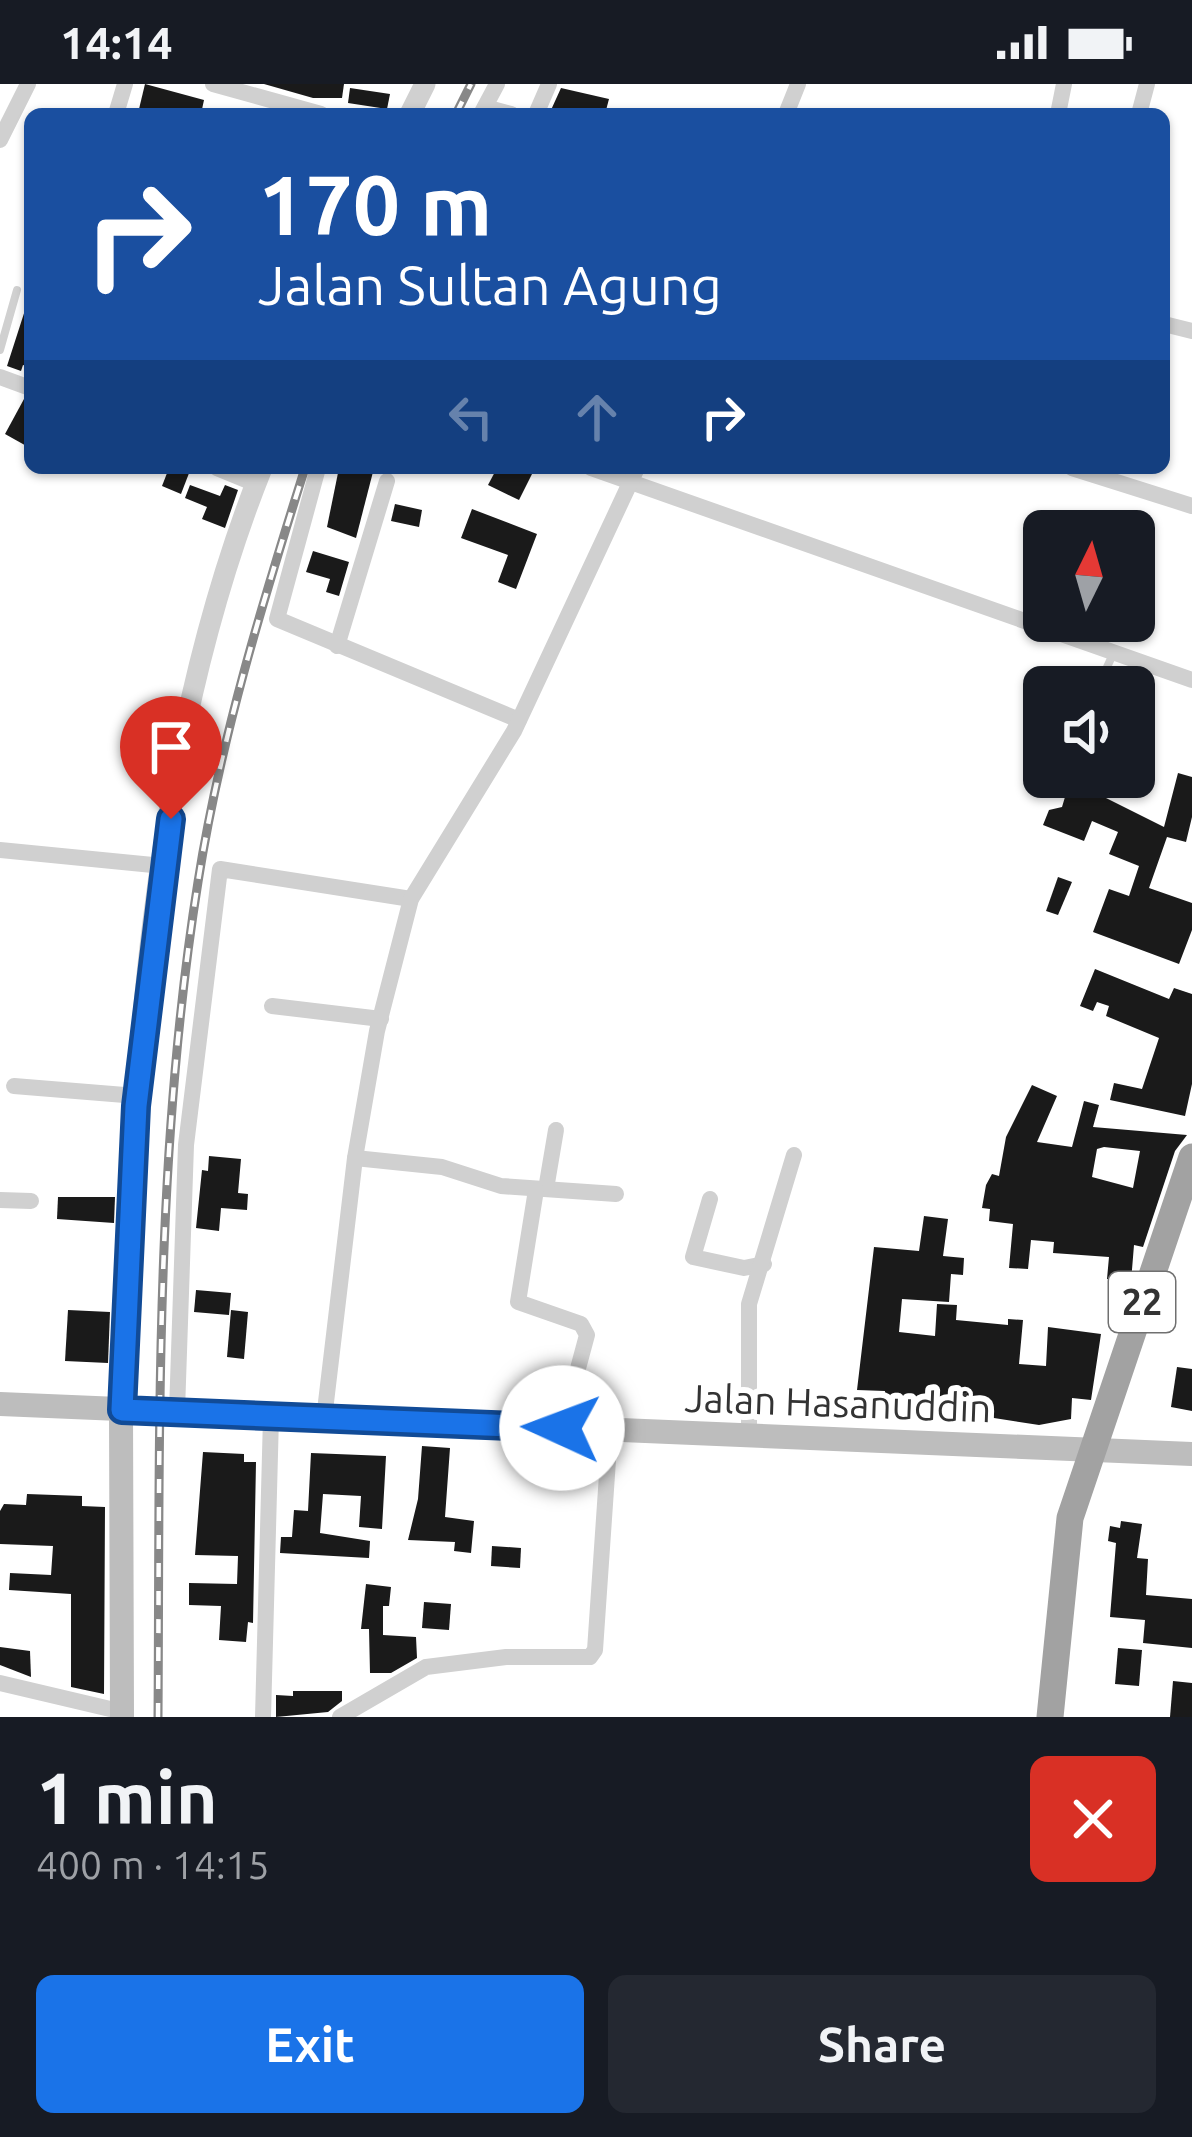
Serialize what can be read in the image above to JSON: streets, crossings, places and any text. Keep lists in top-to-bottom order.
{
  "streets": {
    "highway": ["22"],
    "main road": ["Jalan Hasanuddin"]
  },
  "crossings": [
    ["22", "Jalan Hasanuddin"]
  ],
  "north": "top",
  "page": {
    "status": "14:14",
    "turn": ["170 m", "Jalan Sultan Agung"],
    "heading": ["1 min", "400 m · 14:15"],
    "buttons": ["Exit", "Share"]
  }
}
